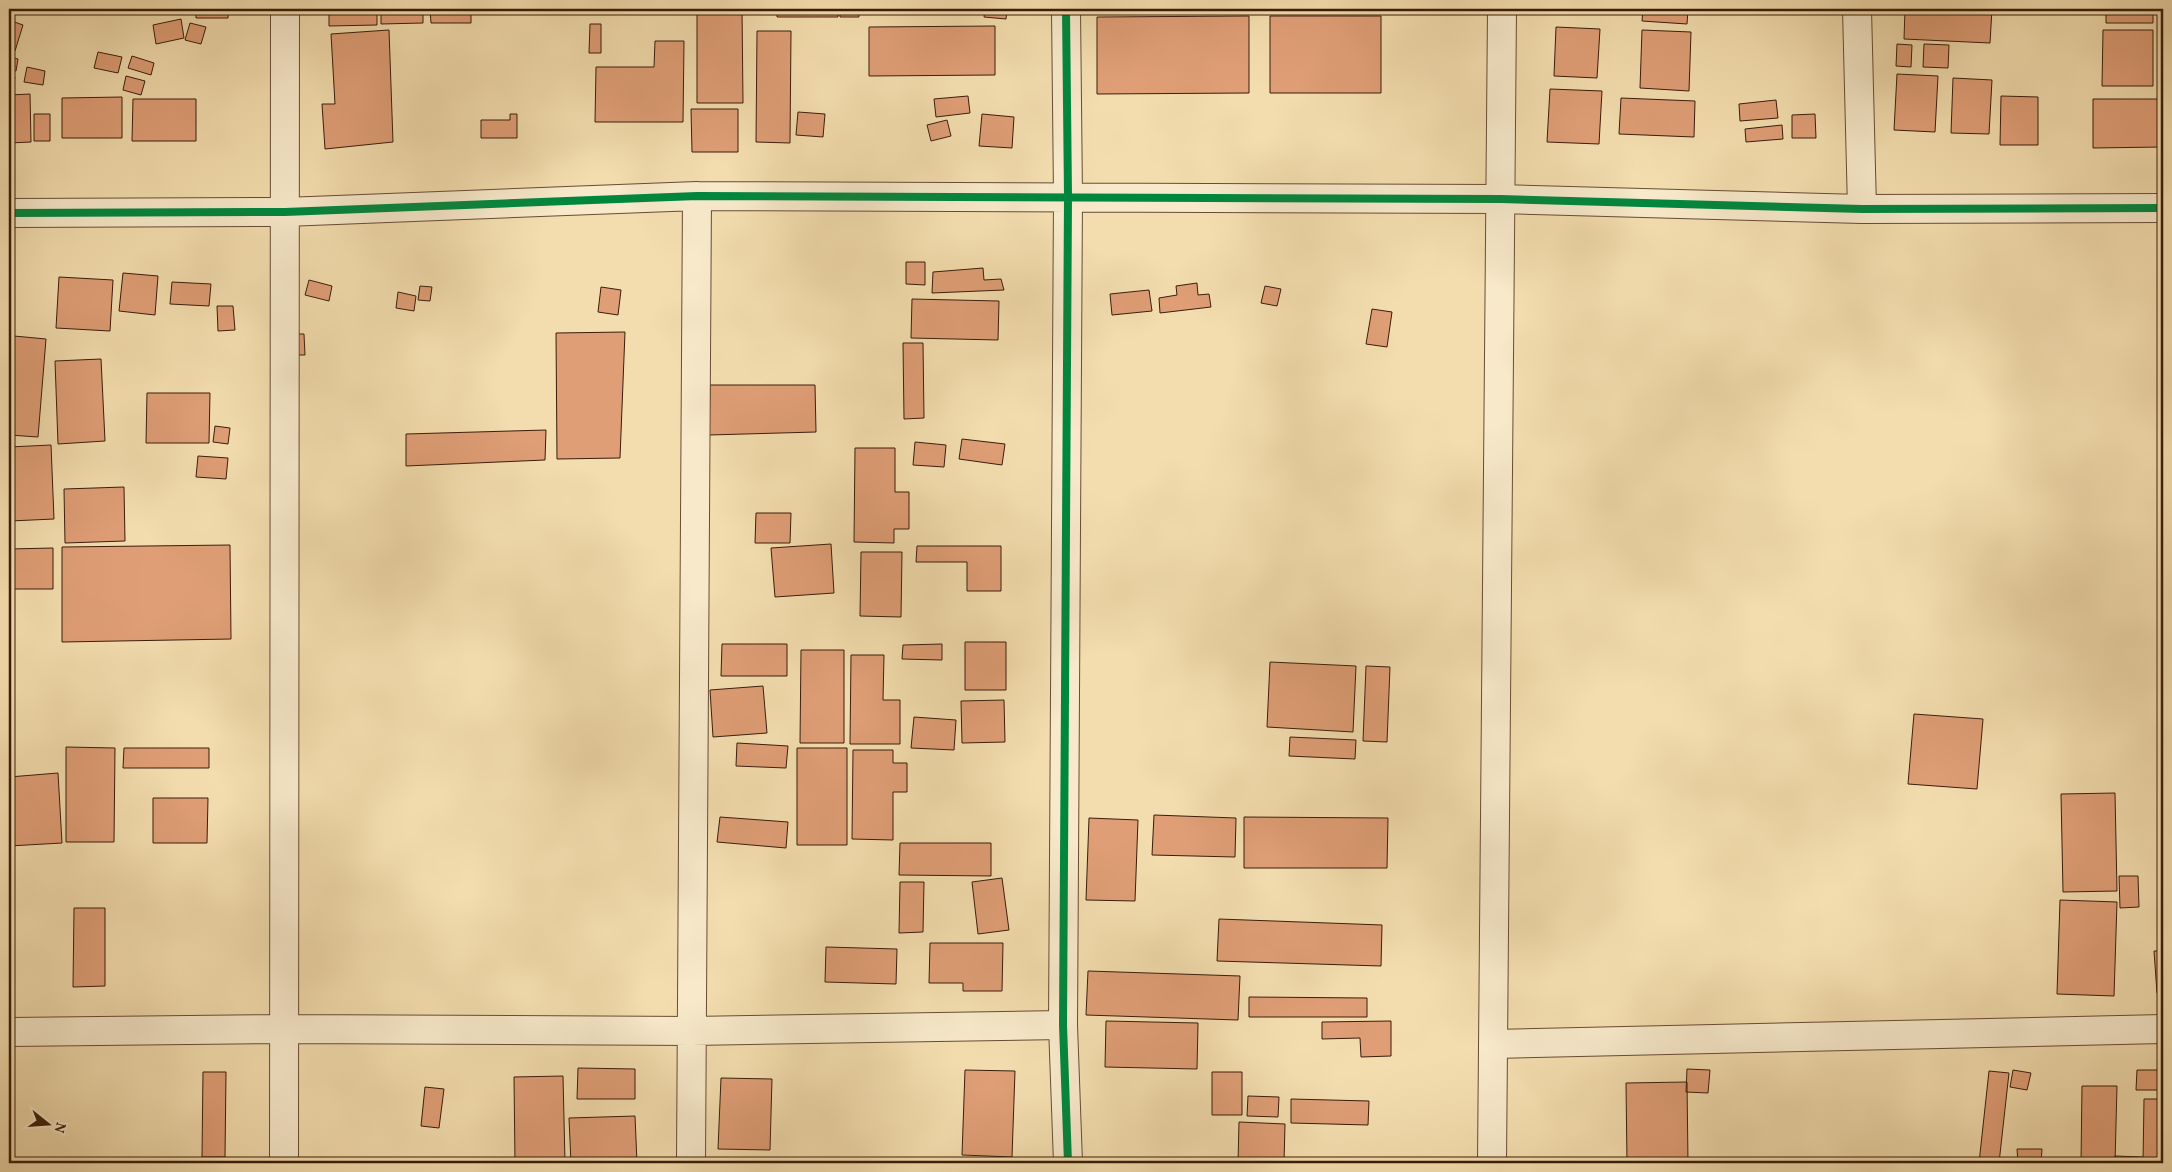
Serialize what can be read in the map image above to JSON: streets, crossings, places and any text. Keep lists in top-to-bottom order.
{
  "north": "right"
}
